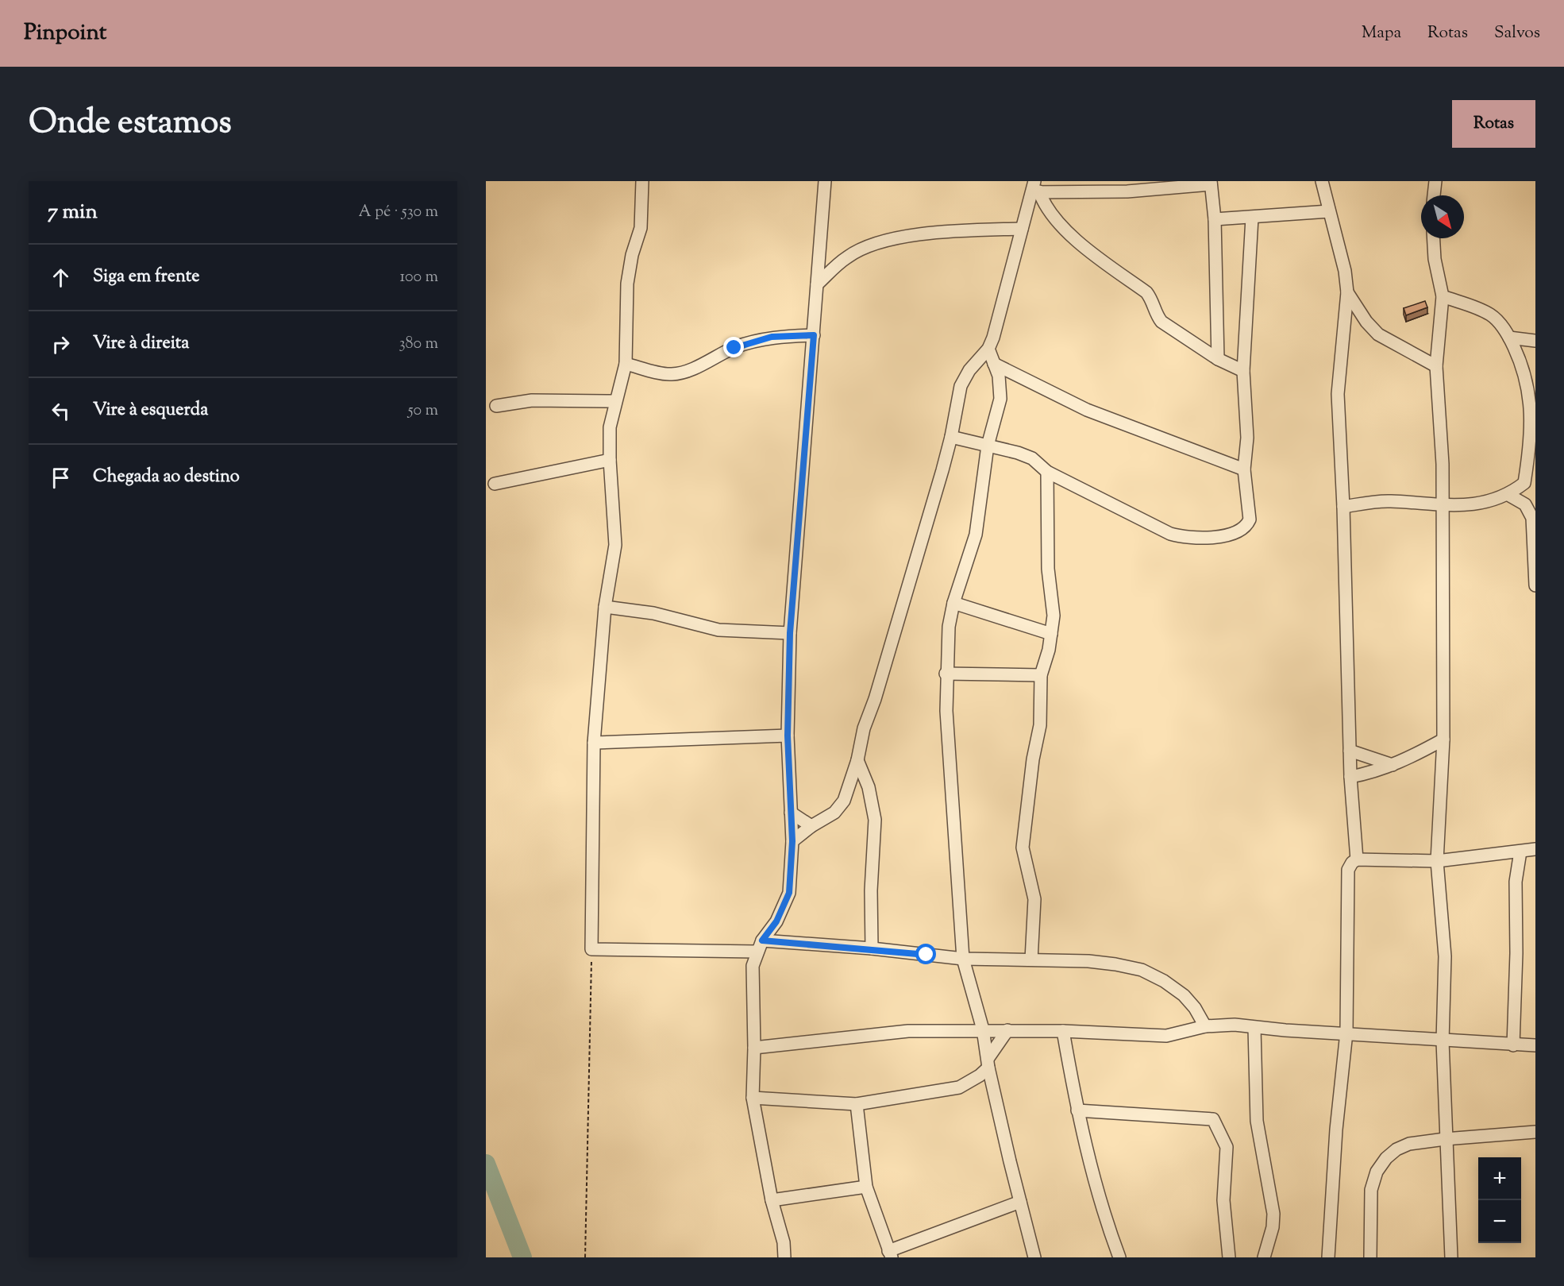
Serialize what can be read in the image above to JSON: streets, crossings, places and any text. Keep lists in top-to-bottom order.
{
  "north": "bottom right",
  "page": {
    "header": "Pinpoint",
    "nav": ["Mapa", "Rotas", "Salvos"],
    "title": "Onde estamos",
    "buttons": "Rotas",
    "heading": ["7 min", "A pé · 530 m"],
    "list": [
      ["Siga em frente", "100 m"],
      ["Vire à direita", "380 m"],
      ["Vire à esquerda", "50 m"],
      "Chegada ao destino"
    ],
    "map_buttons": ["+", "−"]
  }
}
